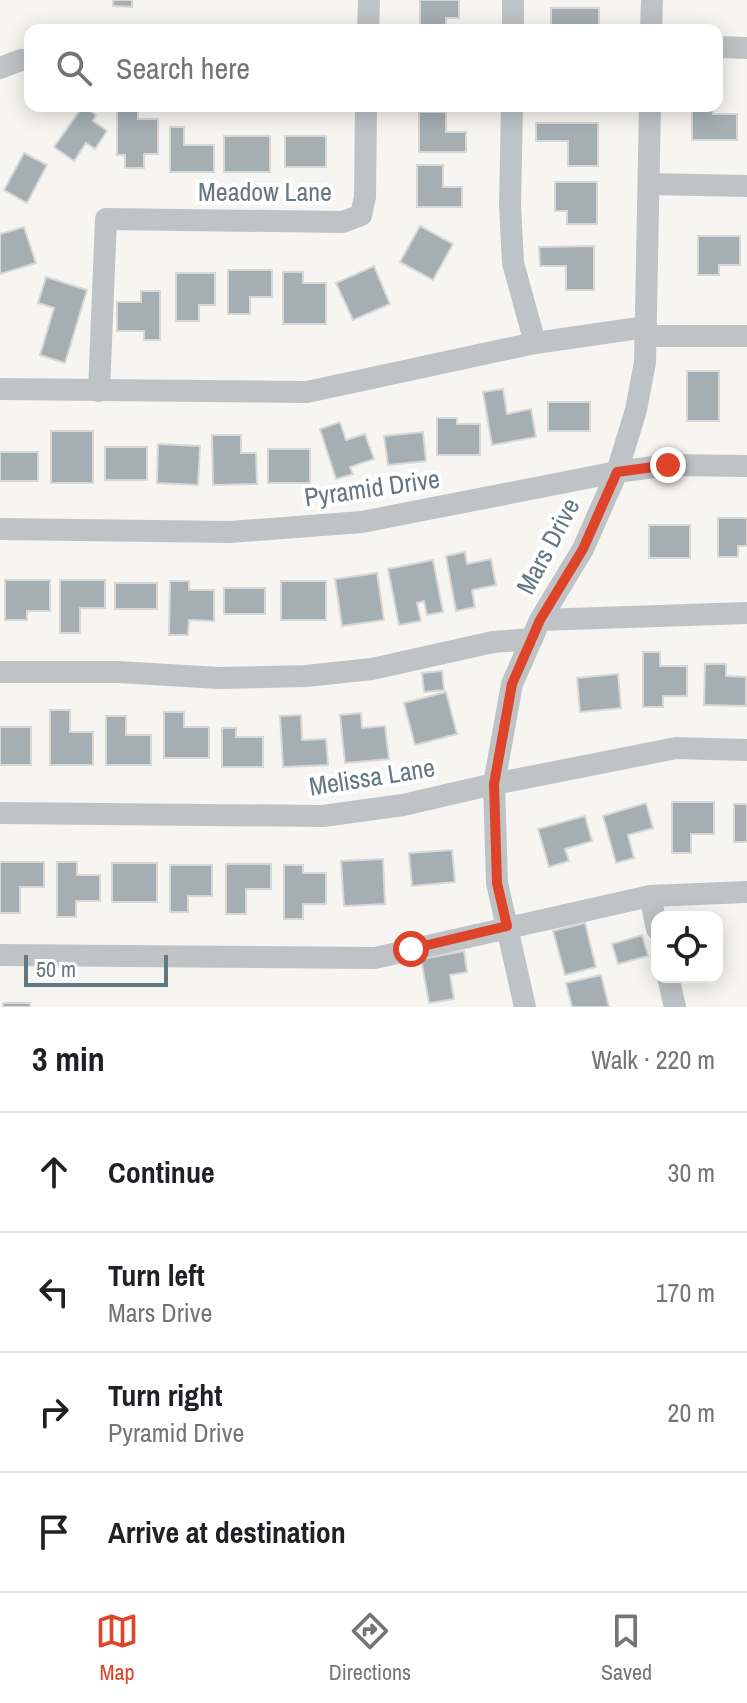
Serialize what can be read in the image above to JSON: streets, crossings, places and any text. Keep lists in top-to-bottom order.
{
  "streets": {
    "street": [
      "Meadow Lane",
      "Pyramid Drive",
      "Mars Drive",
      "Melissa Lane"
    ]
  },
  "crossings": [
    ["Pyramid Drive", "Mars Drive"],
    ["Mars Drive", "Melissa Lane"]
  ],
  "scale_bar": "50 m",
  "page": {
    "search": "Search here",
    "scale": "50 m",
    "heading": ["3 min", "Walk · 220 m"],
    "list": [
      ["Continue", "30 m"],
      ["Turn left", "Mars Drive", "170 m"],
      ["Turn right", "Pyramid Drive", "20 m"],
      "Arrive at destination"
    ],
    "nav": ["Map", "Directions", "Saved"]
  }
}
